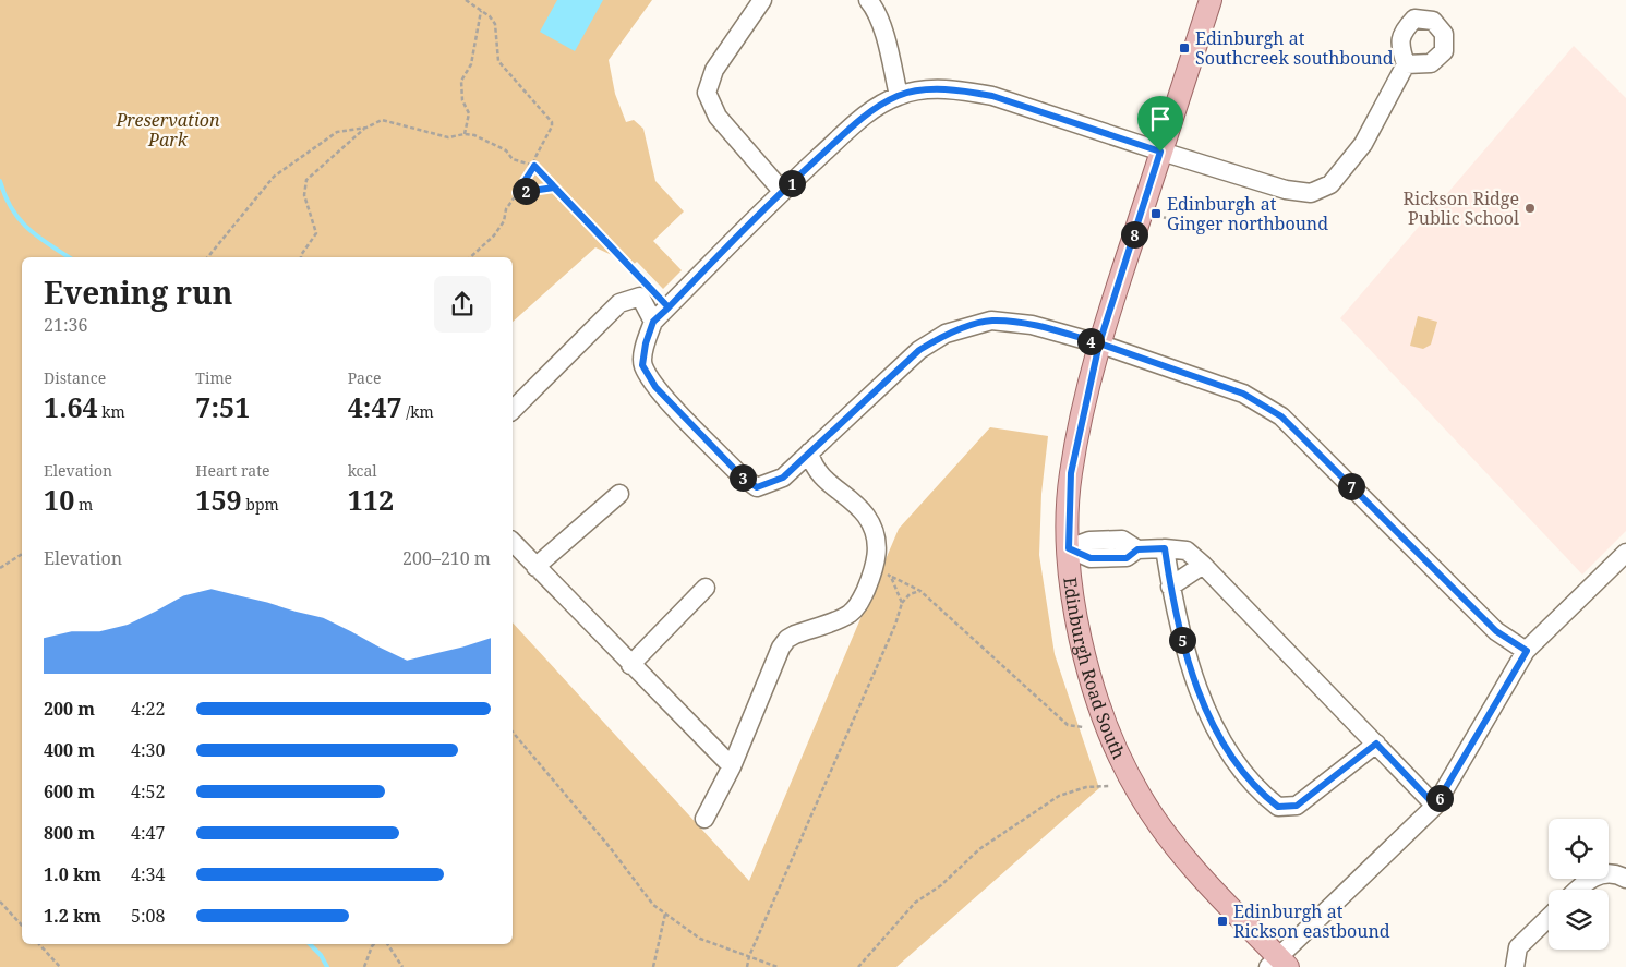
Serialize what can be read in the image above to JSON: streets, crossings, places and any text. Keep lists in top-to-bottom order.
{
  "streets": {
    "main road": ["Edinburgh Road South"]
  },
  "parks": ["Preservation Park"],
  "places": {
    "transit": ["Edinburgh at Southcreek southbound", "Edinburgh at Ginger northbound", "Edinburgh at Rickson eastbound"],
    "other": ["Rickson Ridge Public School"]
  },
  "page": {
    "pins": [
      "1",
      "2",
      "8",
      "4",
      "3",
      "7",
      "5",
      "6"
    ],
    "heading": ["Evening run", "21:36"],
    "stats": [
      ["Distance", "1.64 km"],
      ["Time", "7:51"],
      ["Pace", "4:47 /km"],
      ["Elevation", "10 m"],
      ["Heart rate", "159 bpm"],
      ["kcal", "112"]
    ],
    "chart": ["Elevation", "200–210 m"],
    "list": [
      {
        "name": "200 m",
        "note": "4:22"
      },
      {
        "name": "400 m",
        "note": "4:30"
      },
      {
        "name": "600 m",
        "note": "4:52"
      },
      {
        "name": "800 m",
        "note": "4:47"
      },
      {
        "name": "1.0 km",
        "note": "4:34"
      },
      {
        "name": "1.2 km",
        "note": "5:08"
      }
    ]
  }
}
